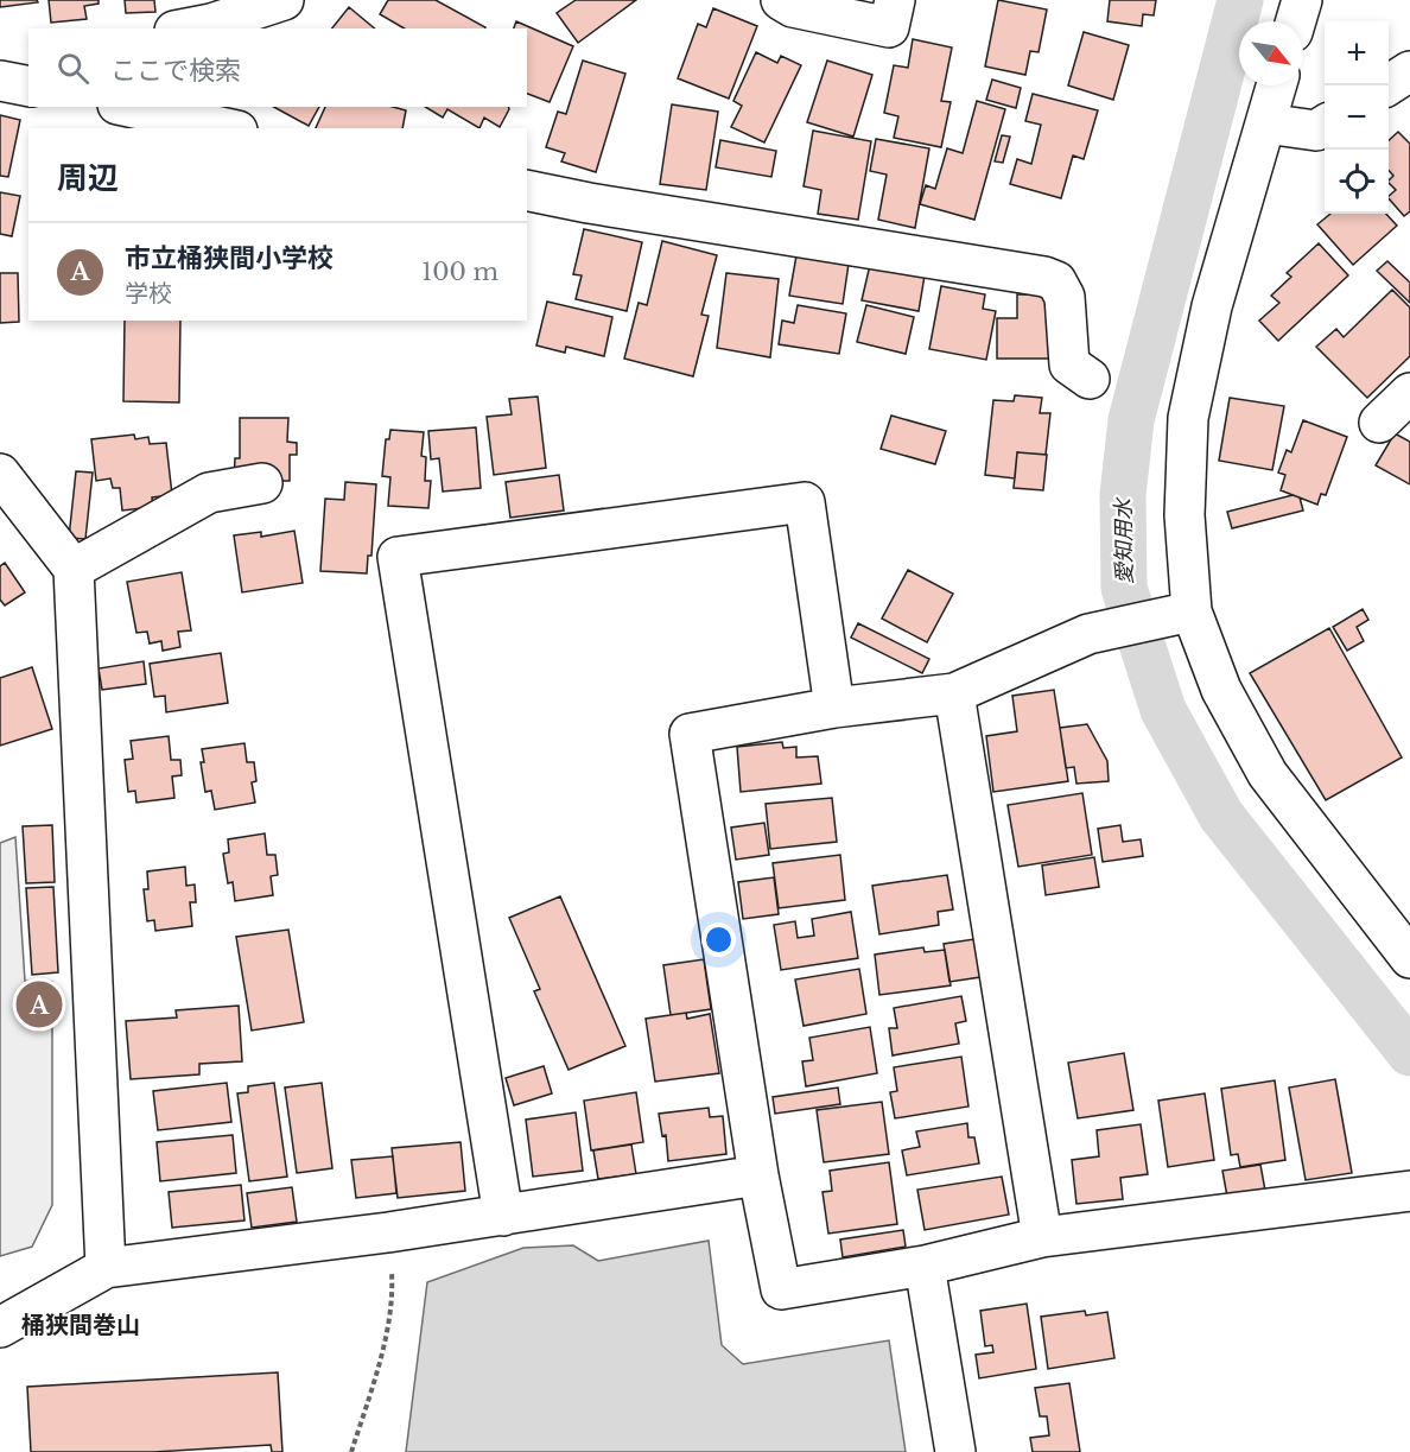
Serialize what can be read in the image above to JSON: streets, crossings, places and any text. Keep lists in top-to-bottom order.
{
  "districts": ["桶狭間巻山"],
  "water": ["愛知用水"],
  "north": "bottom right",
  "page": {
    "map_buttons": ["+", "−"],
    "search": "ここで検索",
    "heading": "周辺",
    "list": [
      {
        "mark": "A",
        "name": "市立桶狭間小学校",
        "note": "学校",
        "value": "100 m"
      }
    ],
    "pins": "A"
  }
}
